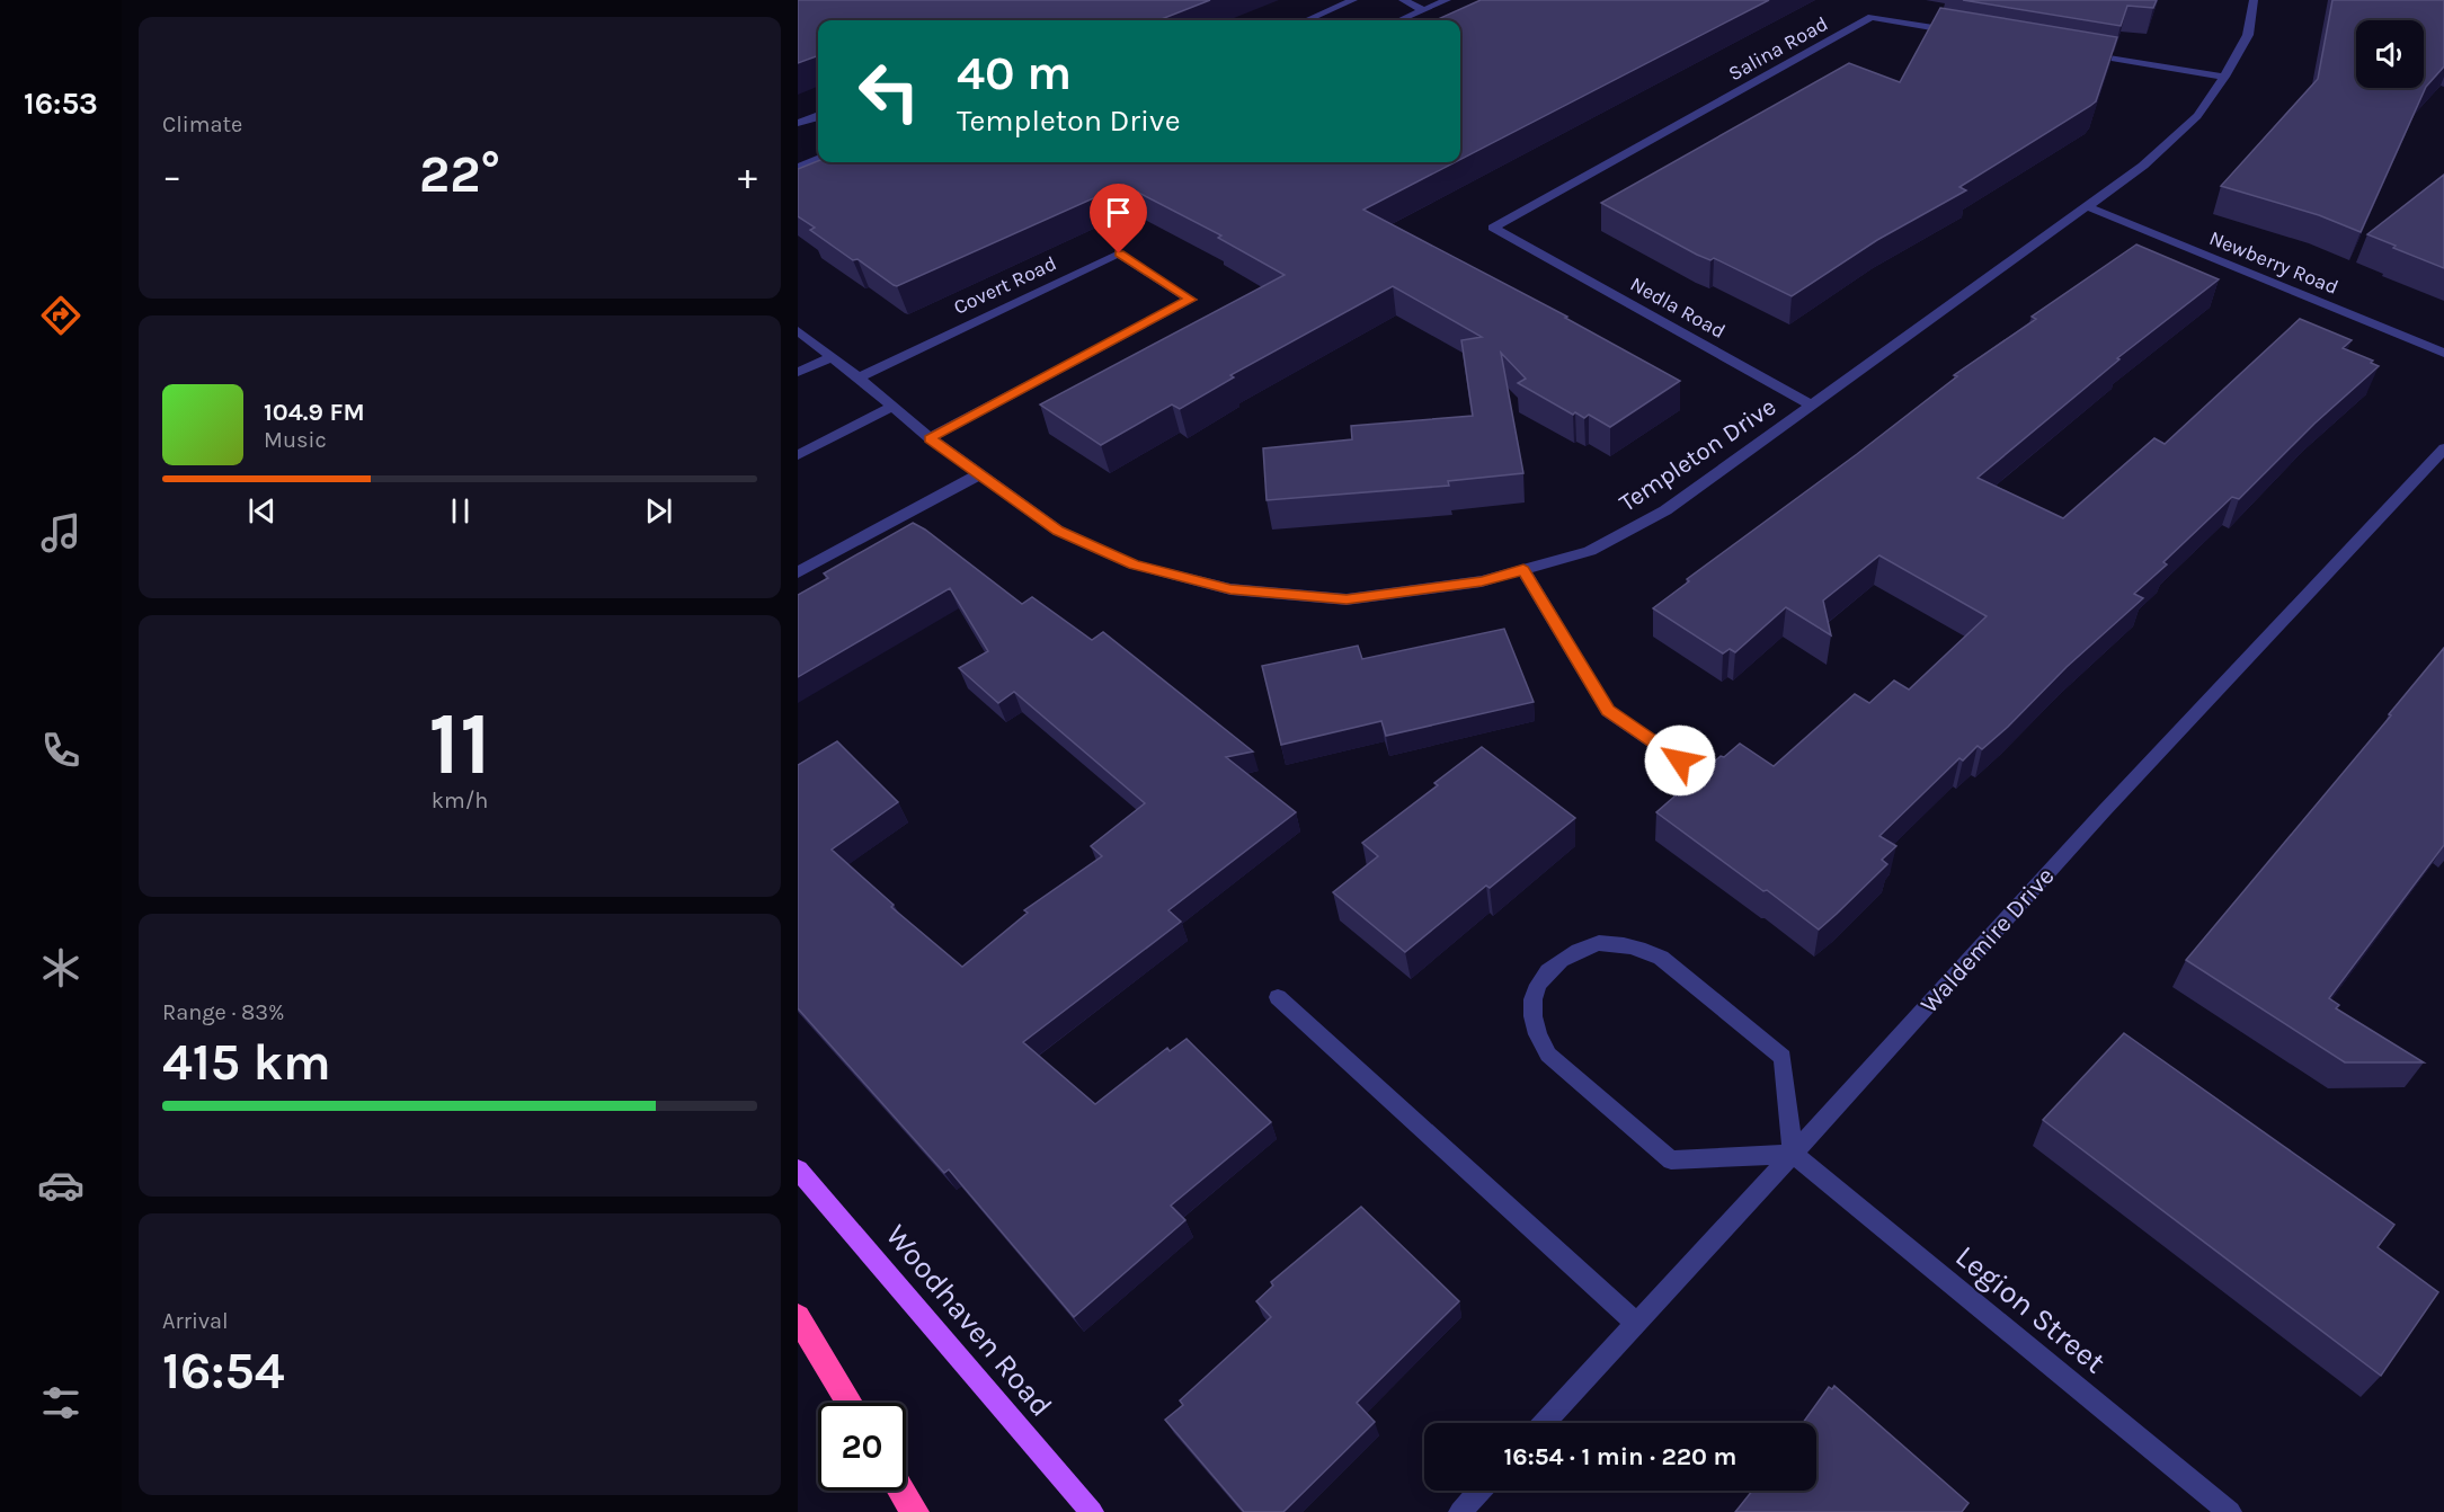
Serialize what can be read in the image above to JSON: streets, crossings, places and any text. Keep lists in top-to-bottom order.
{
  "streets": {
    "main road": ["Woodhaven Road"],
    "street": [
      "Salina Road",
      "Newberry Road",
      "Covert Road",
      "Nedla Road",
      "Templeton Drive",
      "Waldemire Drive",
      "Legion Street"
    ]
  },
  "crossings": [
    ["Salina Road", "Nedla Road"],
    ["Newberry Road", "Templeton Drive"],
    ["Covert Road", "Templeton Drive"],
    ["Nedla Road", "Templeton Drive"],
    ["Waldemire Drive", "Legion Street"]
  ],
  "page": {
    "tabs": "16:53",
    "tile": [
      "Climate",
      ["11", "km/h"],
      ["Range · 83%", "415 km"],
      ["Arrival", "16:54"]
    ],
    "turn": ["40 m", "Templeton Drive"],
    "heat": ["−", "22°", "+"],
    "song": ["104.9 FM", "Music"],
    "limit": "20",
    "trip": "16:54 · 1 min · 220 m"
  }
}
